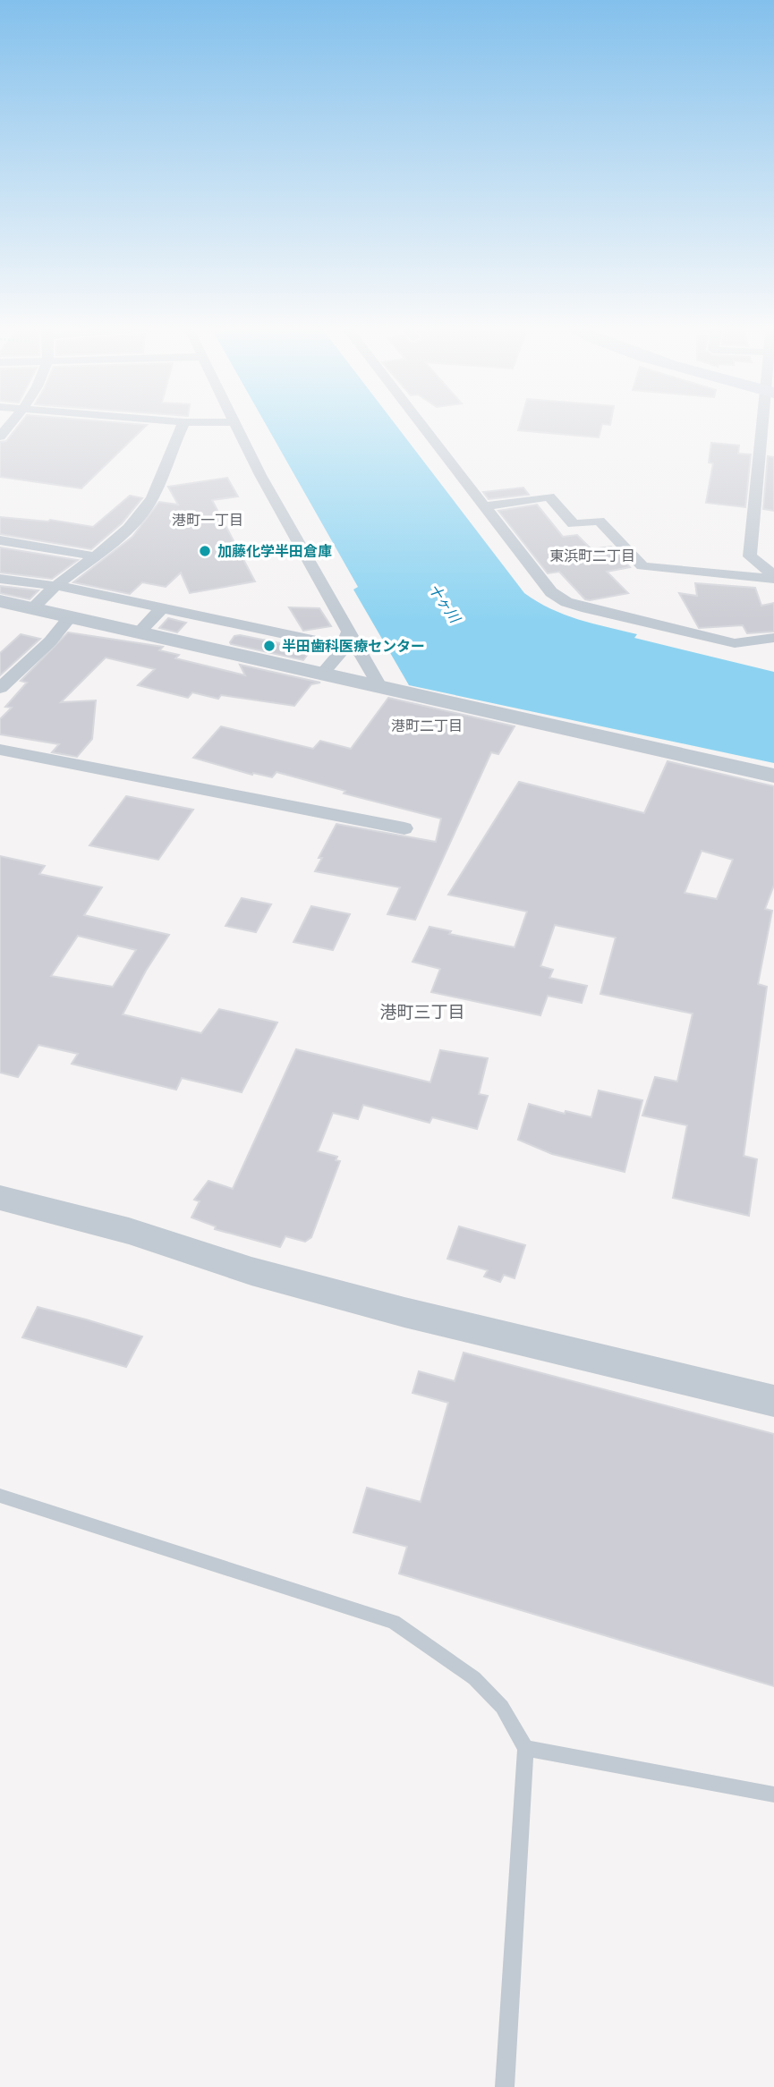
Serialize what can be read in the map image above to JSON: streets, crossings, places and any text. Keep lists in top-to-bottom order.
{
  "districts": [
    "港町一丁目",
    "東浜町二丁目",
    "港町二丁目",
    "港町三丁目"
  ],
  "water": ["十ヶ川"],
  "places": ["加藤化学半田倉庫", "半田歯科医療センター"]
}
